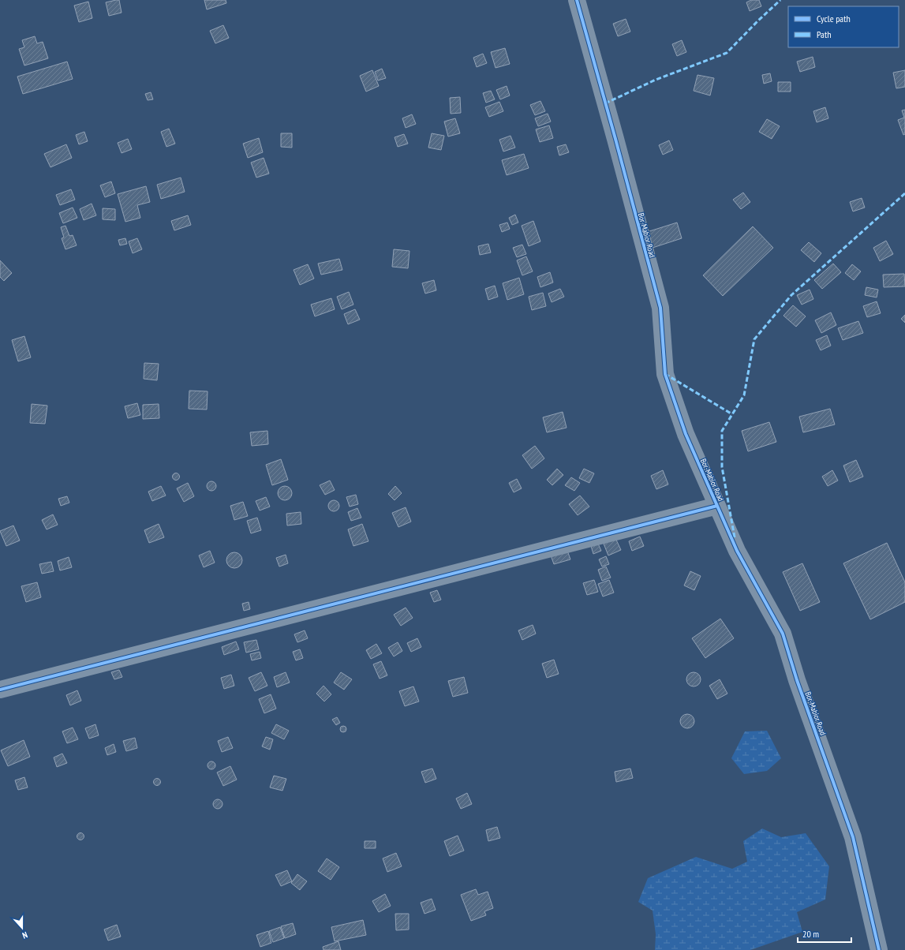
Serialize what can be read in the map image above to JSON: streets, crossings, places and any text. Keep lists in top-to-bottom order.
{
  "streets": {
    "street": ["Bor-Mabior Road"]
  },
  "legend": ["Cycle path", "Path"],
  "scale_bar": "20 m",
  "north": "bottom"
}
